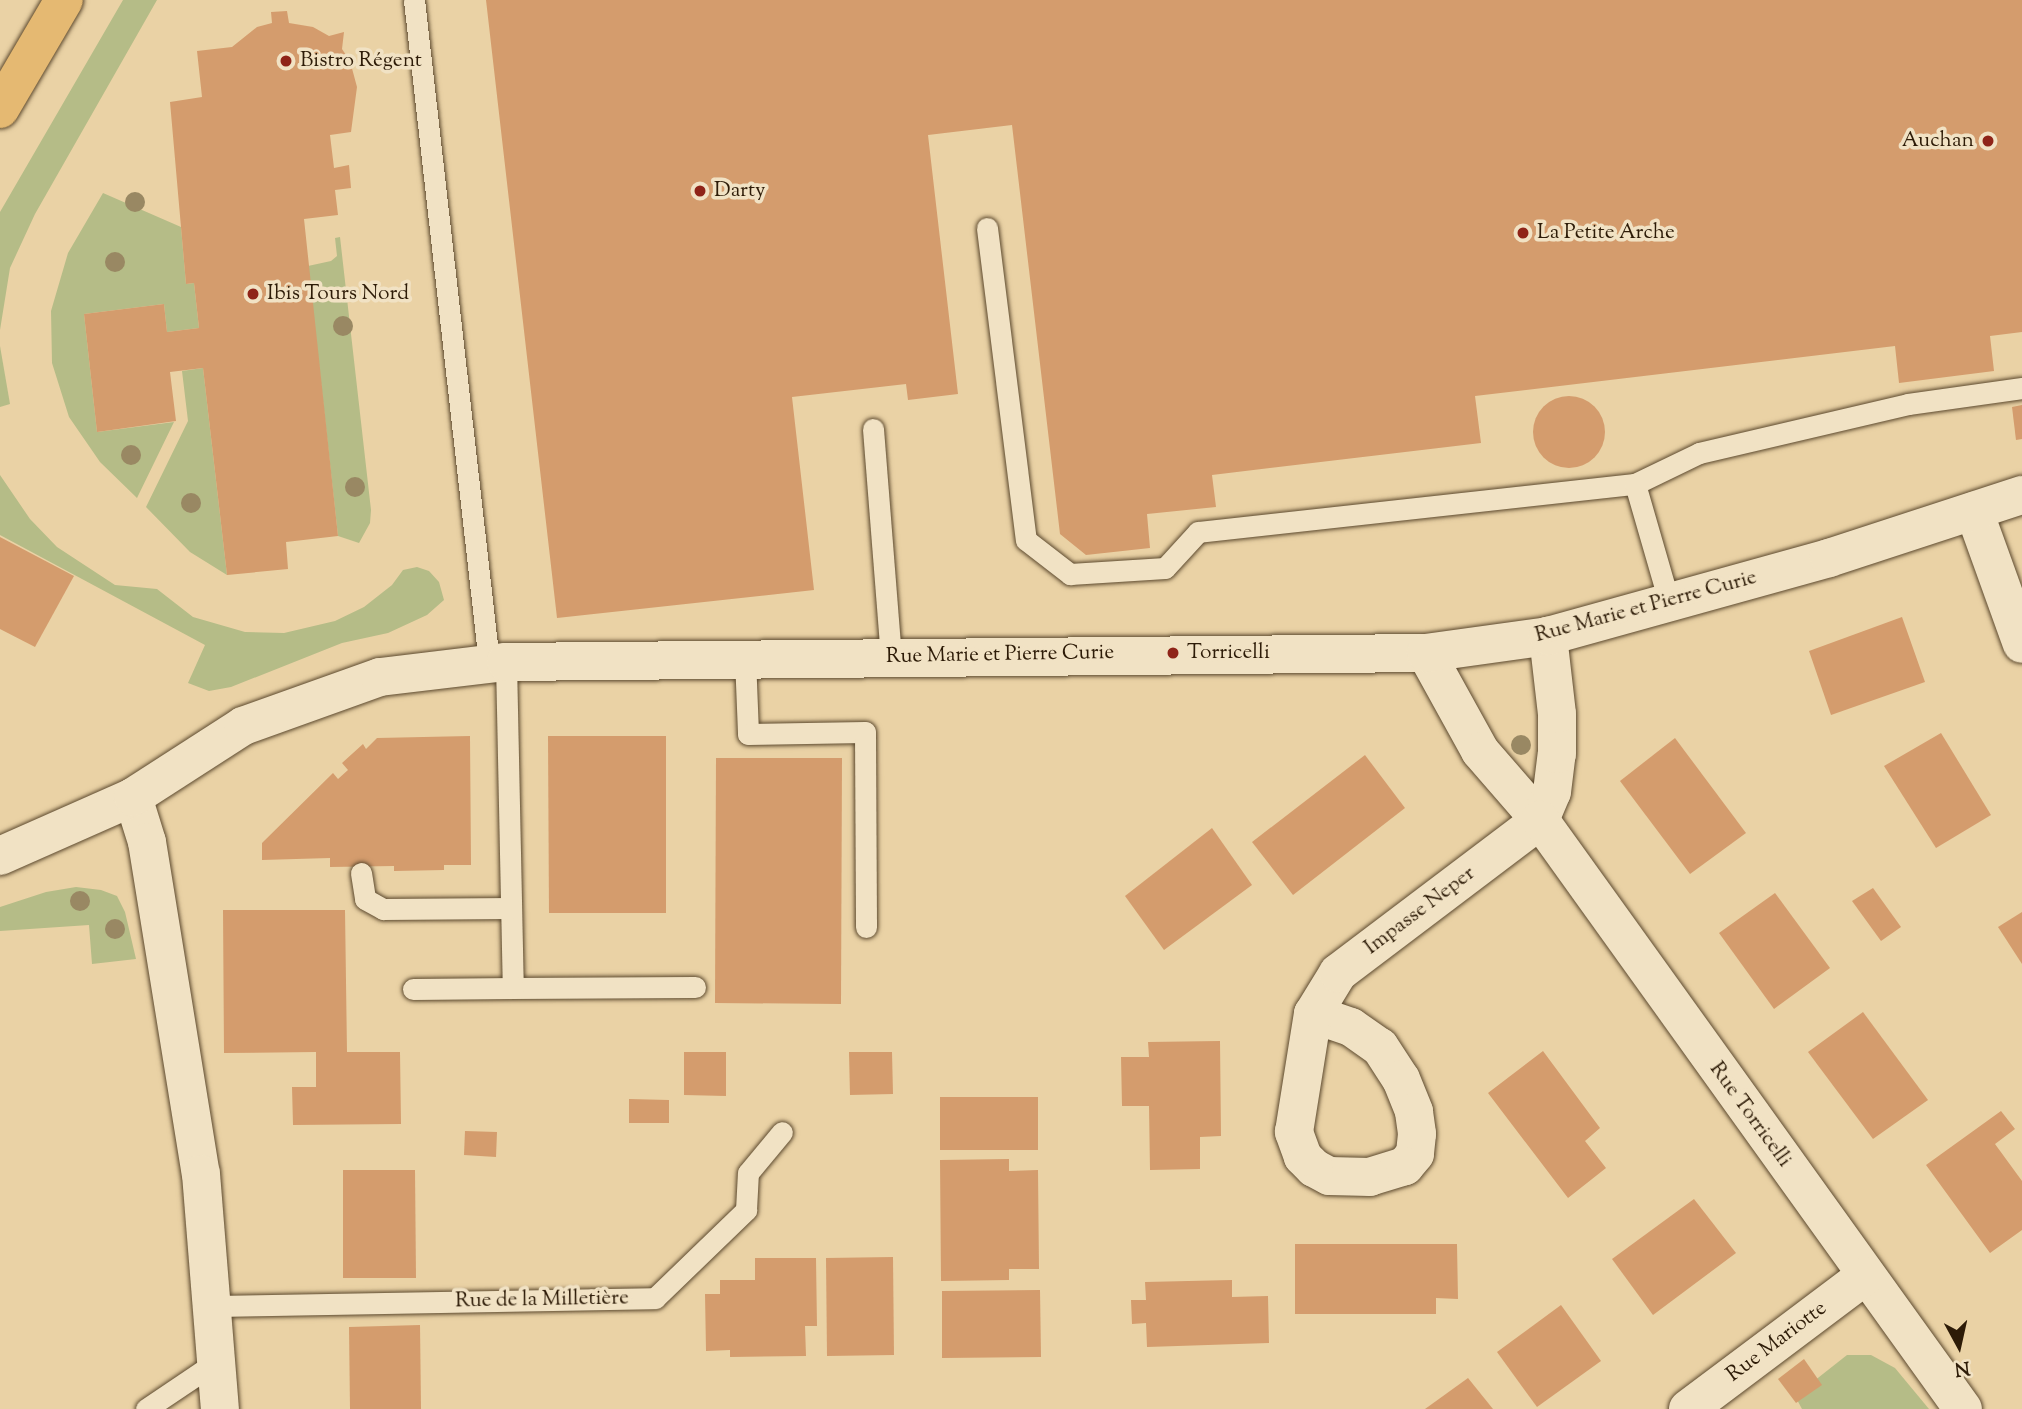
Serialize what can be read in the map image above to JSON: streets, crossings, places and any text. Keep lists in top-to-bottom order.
{
  "streets": {
    "street": [
      "Rue Marie et Pierre Curie",
      "Impasse Neper",
      "Rue Torricelli",
      "Rue Mariotte"
    ],
    "lane": ["Rue de la Milletière"]
  },
  "crossings": [
    ["Rue Marie et Pierre Curie", "Rue Torricelli"],
    ["Impasse Neper", "Rue Torricelli"],
    ["Rue Torricelli", "Rue Mariotte"]
  ],
  "places": [
    "Bistro Régent",
    "Auchan",
    "Darty",
    "La Petite Arche",
    "Ibis Tours Nord",
    "Torricelli"
  ],
  "north": "bottom"
}
